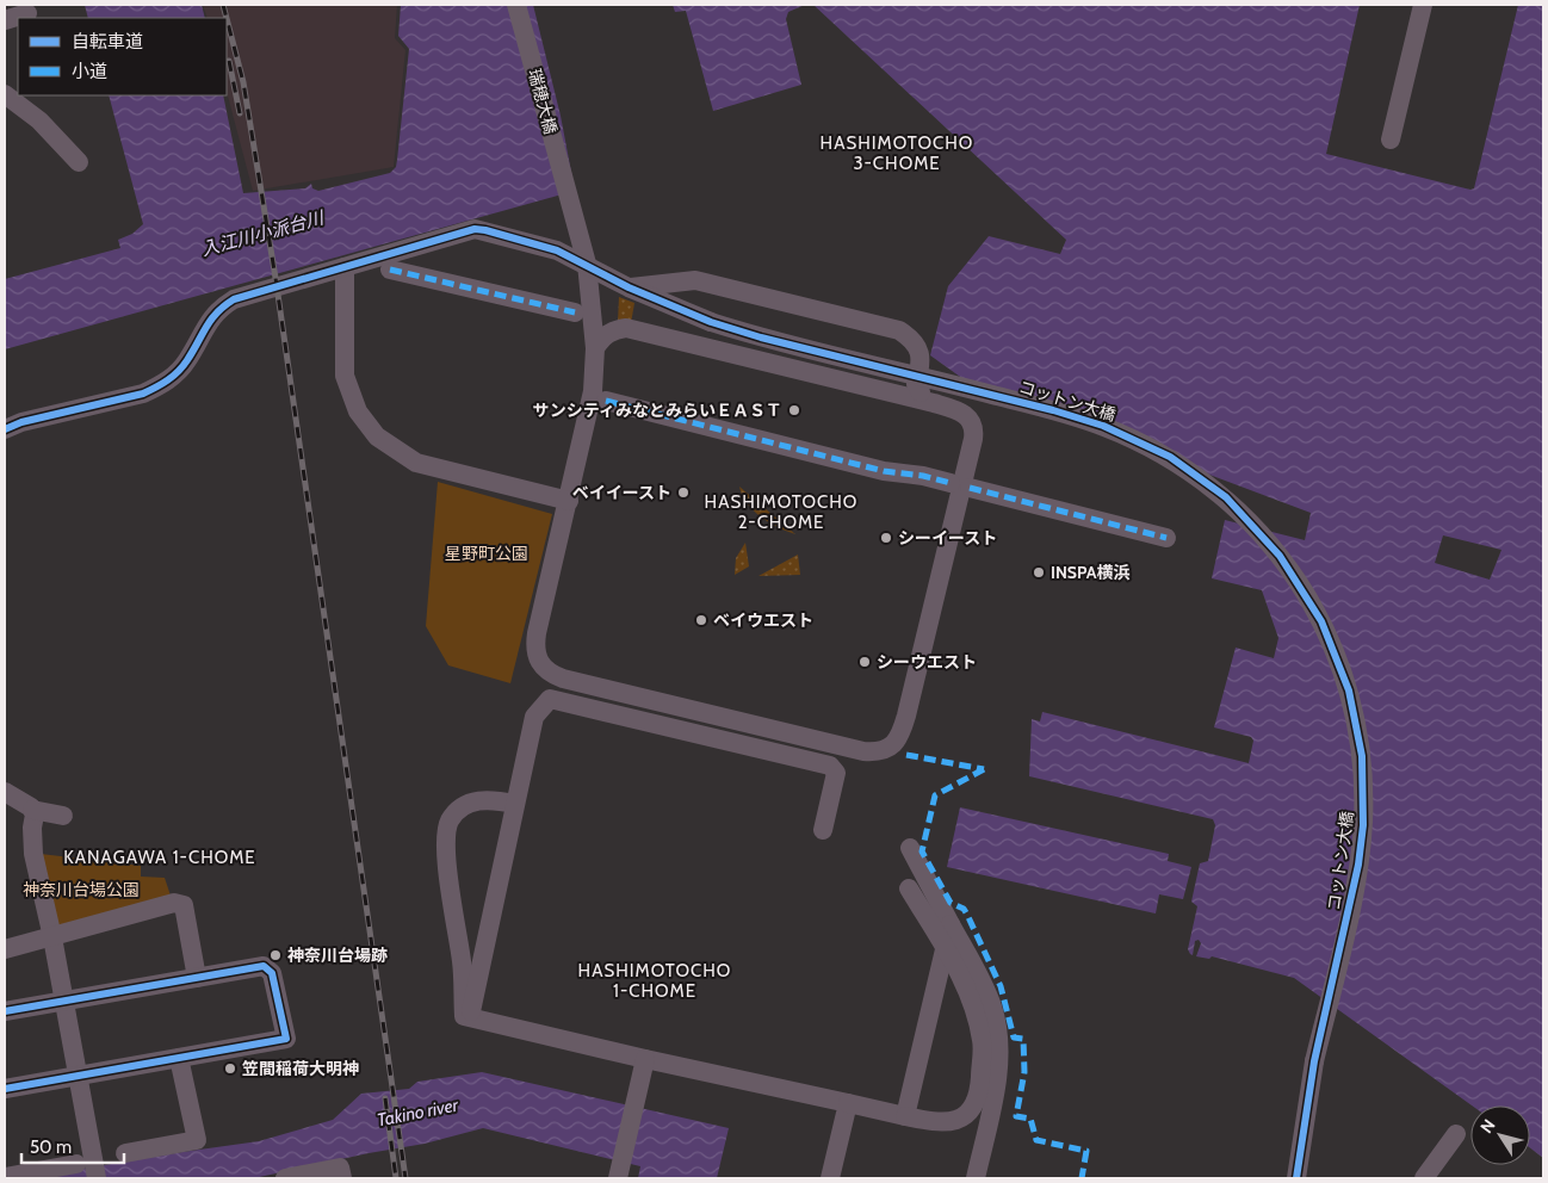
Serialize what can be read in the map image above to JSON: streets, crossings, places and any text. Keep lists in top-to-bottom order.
{
  "streets": {
    "street": ["瑞穂大橋", "コットン大橋"]
  },
  "crossings": [
    ["瑞穂大橋", "コットン大橋"]
  ],
  "districts": [
    "HASHIMOTOCHO 3-CHOME",
    "HASHIMOTOCHO 2-CHOME",
    "KANAGAWA 1-CHOME",
    "HASHIMOTOCHO 1-CHOME"
  ],
  "water": ["入江川小派台川", "Takino river"],
  "parks": ["星野町公園", "神奈川台場公園"],
  "places": [
    "サンシティみなとみらいＥＡＳＴ",
    "ベイイースト",
    "シーイースト",
    "INSPA横浜",
    "ベイウエスト",
    "シーウエスト",
    "神奈川台場跡",
    "笠間稲荷大明神"
  ],
  "legend": ["自転車道", "小道"],
  "scale_bar": "50 m",
  "north": "top left"
}
